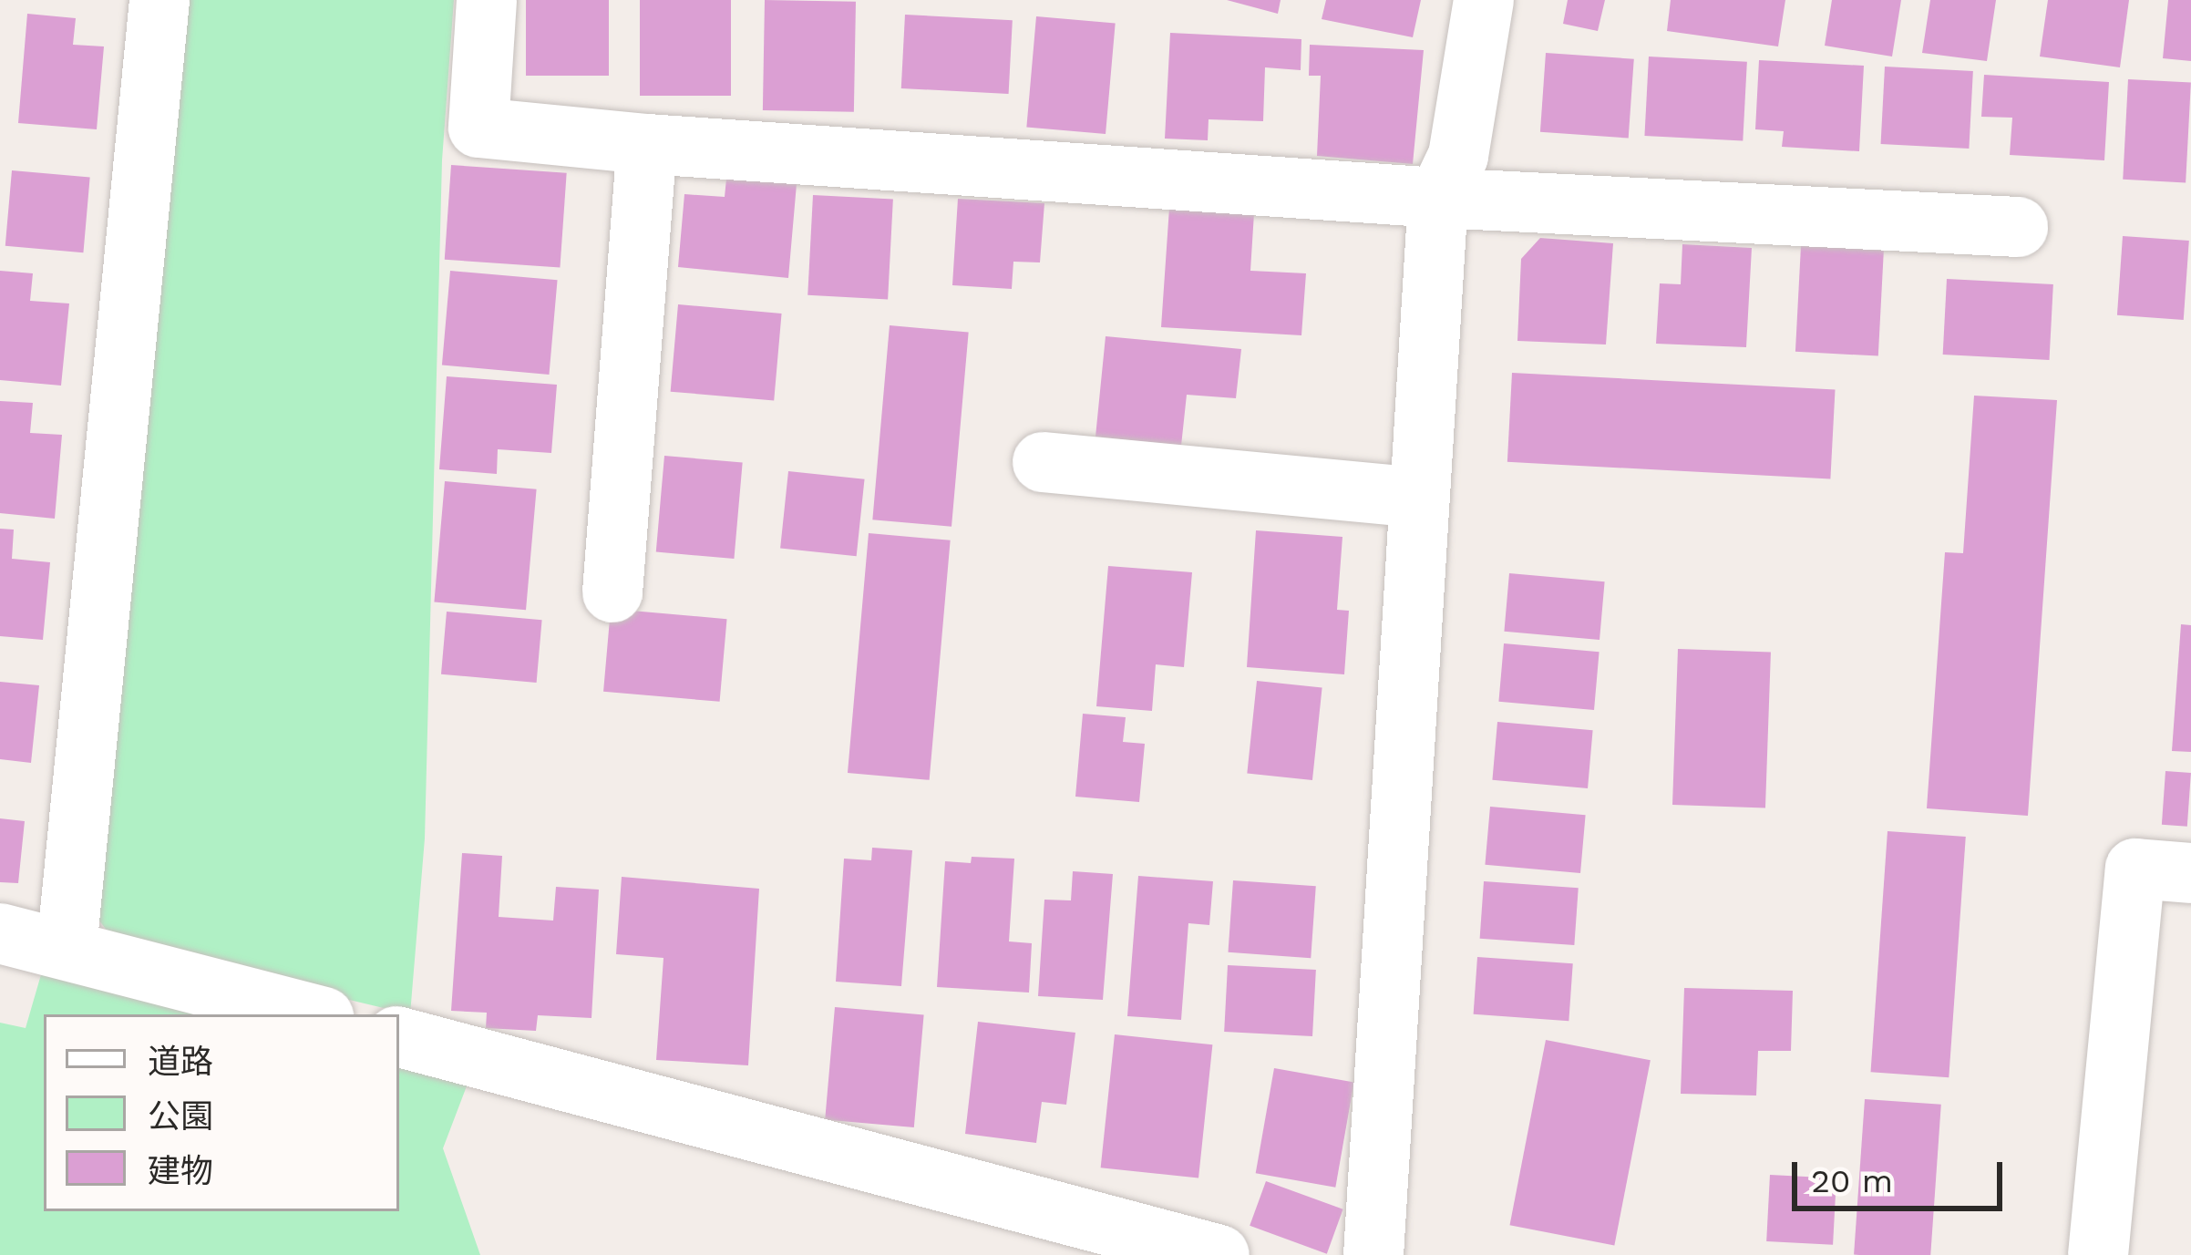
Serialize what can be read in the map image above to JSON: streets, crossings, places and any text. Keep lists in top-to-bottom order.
{
  "legend": ["道路", "公園", "建物"],
  "scale_bar": "20 m"
}
